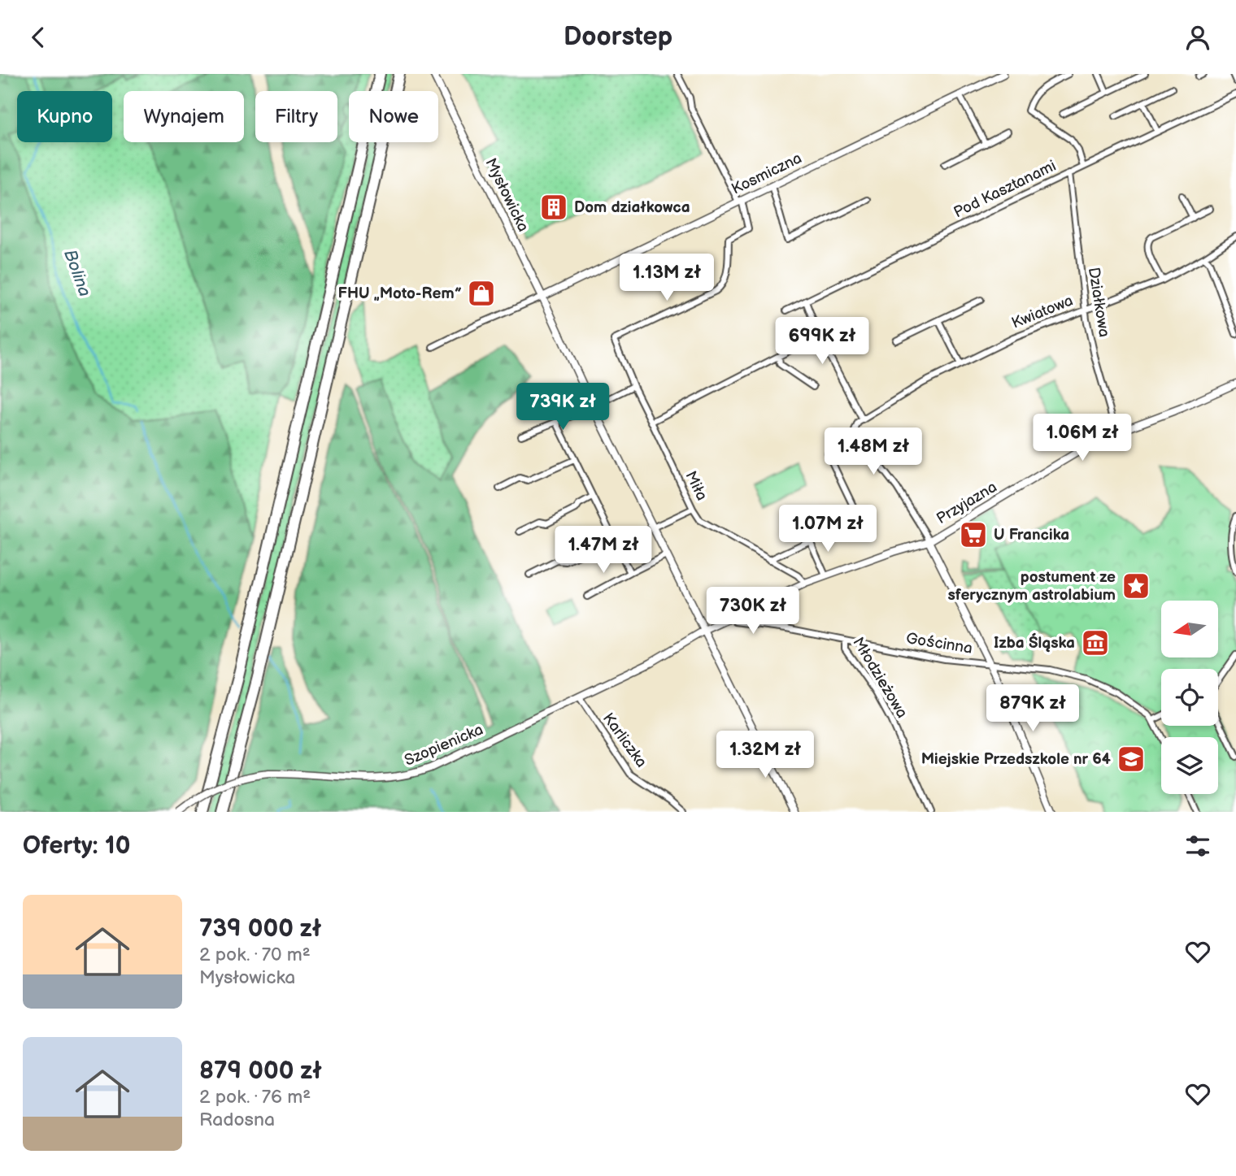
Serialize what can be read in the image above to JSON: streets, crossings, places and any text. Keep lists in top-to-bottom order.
{
  "streets": {
    "street": [
      "Kosmiczna",
      "Pod Kasztanami",
      "Mysłowicka",
      "Działkowa",
      "Kwiatowa",
      "Miła",
      "Przyjazna",
      "Gościnna",
      "Młodzieżowa",
      "Karliczka",
      "Szopienicka"
    ]
  },
  "crossings": [
    ["Kosmiczna", "Mysłowicka"],
    ["Kosmiczna", "Miła"],
    ["Pod Kasztanami", "Działkowa"],
    ["Mysłowicka", "Przyjazna"],
    ["Mysłowicka", "Szopienicka"],
    ["Działkowa", "Kwiatowa"],
    ["Działkowa", "Przyjazna"],
    ["Miła", "Przyjazna"],
    ["Przyjazna", "Młodzieżowa"],
    ["Przyjazna", "Szopienicka"],
    ["Gościnna", "Młodzieżowa"],
    ["Karliczka", "Szopienicka"]
  ],
  "water": ["Bolina"],
  "places": {
    "building": ["Dom działkowca"],
    "shop": ["FHU „Moto-Rem”"],
    "supermarket": ["U Francika"],
    "place": ["postument ze sferycznym astrolabium"],
    "museum": ["Izba Śląska"],
    "school or university": ["Miejskie Przedszkole nr 64"]
  },
  "north": "left",
  "page": {
    "header": "Doorstep",
    "chip": [
      "Kupno",
      "Wynajem",
      "Filtry",
      "Nowe"
    ],
    "price": [
      "1.13M zł",
      "699K zł",
      "739K zł",
      "1.06M zł",
      "1.48M zł",
      "1.07M zł",
      "1.47M zł",
      "730K zł",
      "879K zł",
      "1.32M zł"
    ],
    "heading": "Oferty: 10",
    "list": [
      {
        "name": "739 000 zł",
        "note": "2 pok. · 70 m² · Mysłowicka"
      },
      {
        "name": "879 000 zł",
        "note": "2 pok. · 76 m² · Radosna"
      }
    ]
  }
}
